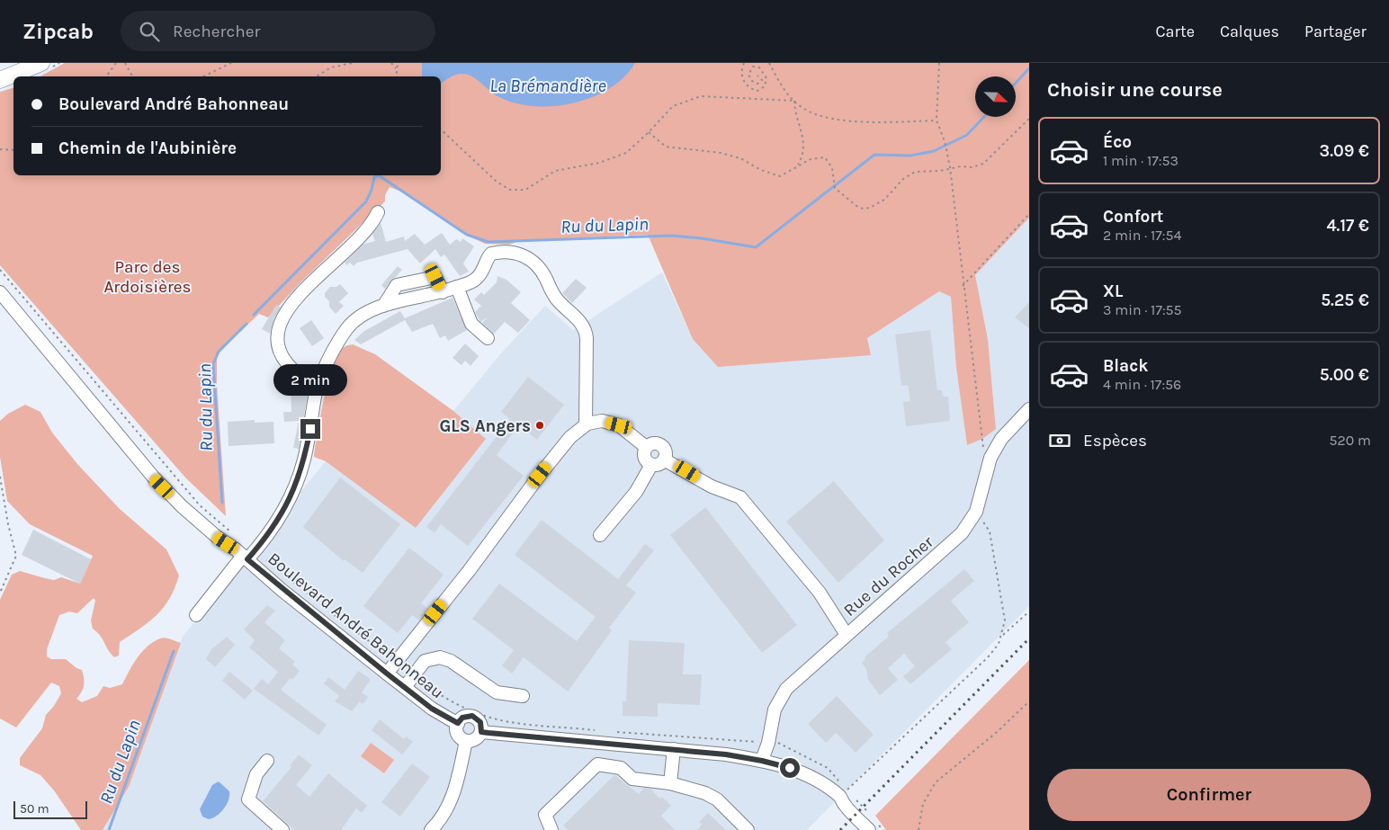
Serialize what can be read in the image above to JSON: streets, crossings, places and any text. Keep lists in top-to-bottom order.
{
  "streets": {
    "street": ["Rue du Rocher", "Boulevard André Bahonneau"]
  },
  "water": ["La Brémandière", "Ru du Lapin"],
  "parks": ["Parc des Ardoisières"],
  "places": ["GLS Angers"],
  "scale_bar": "50 m",
  "north": "bottom right",
  "page": {
    "header": "Zipcab",
    "search": "Rechercher",
    "nav": ["Carte", "Calques", "Partager"],
    "heading": "Choisir une course",
    "banner": ["Boulevard André Bahonneau", "Chemin de l'Aubinière"],
    "list": [
      {
        "name": "Éco",
        "note": "1 min · 17:53",
        "value": "3.09 €"
      },
      {
        "name": "Confort",
        "note": "2 min · 17:54",
        "value": "4.17 €"
      },
      {
        "name": "XL",
        "note": "3 min · 17:55",
        "value": "5.25 €"
      },
      {
        "name": "Black",
        "note": "4 min · 17:56",
        "value": "5.00 €"
      }
    ],
    "bubble": "2 min",
    "pay": ["Espèces", "520 m"],
    "buttons": "Confirmer",
    "scale": "50 m"
  }
}
